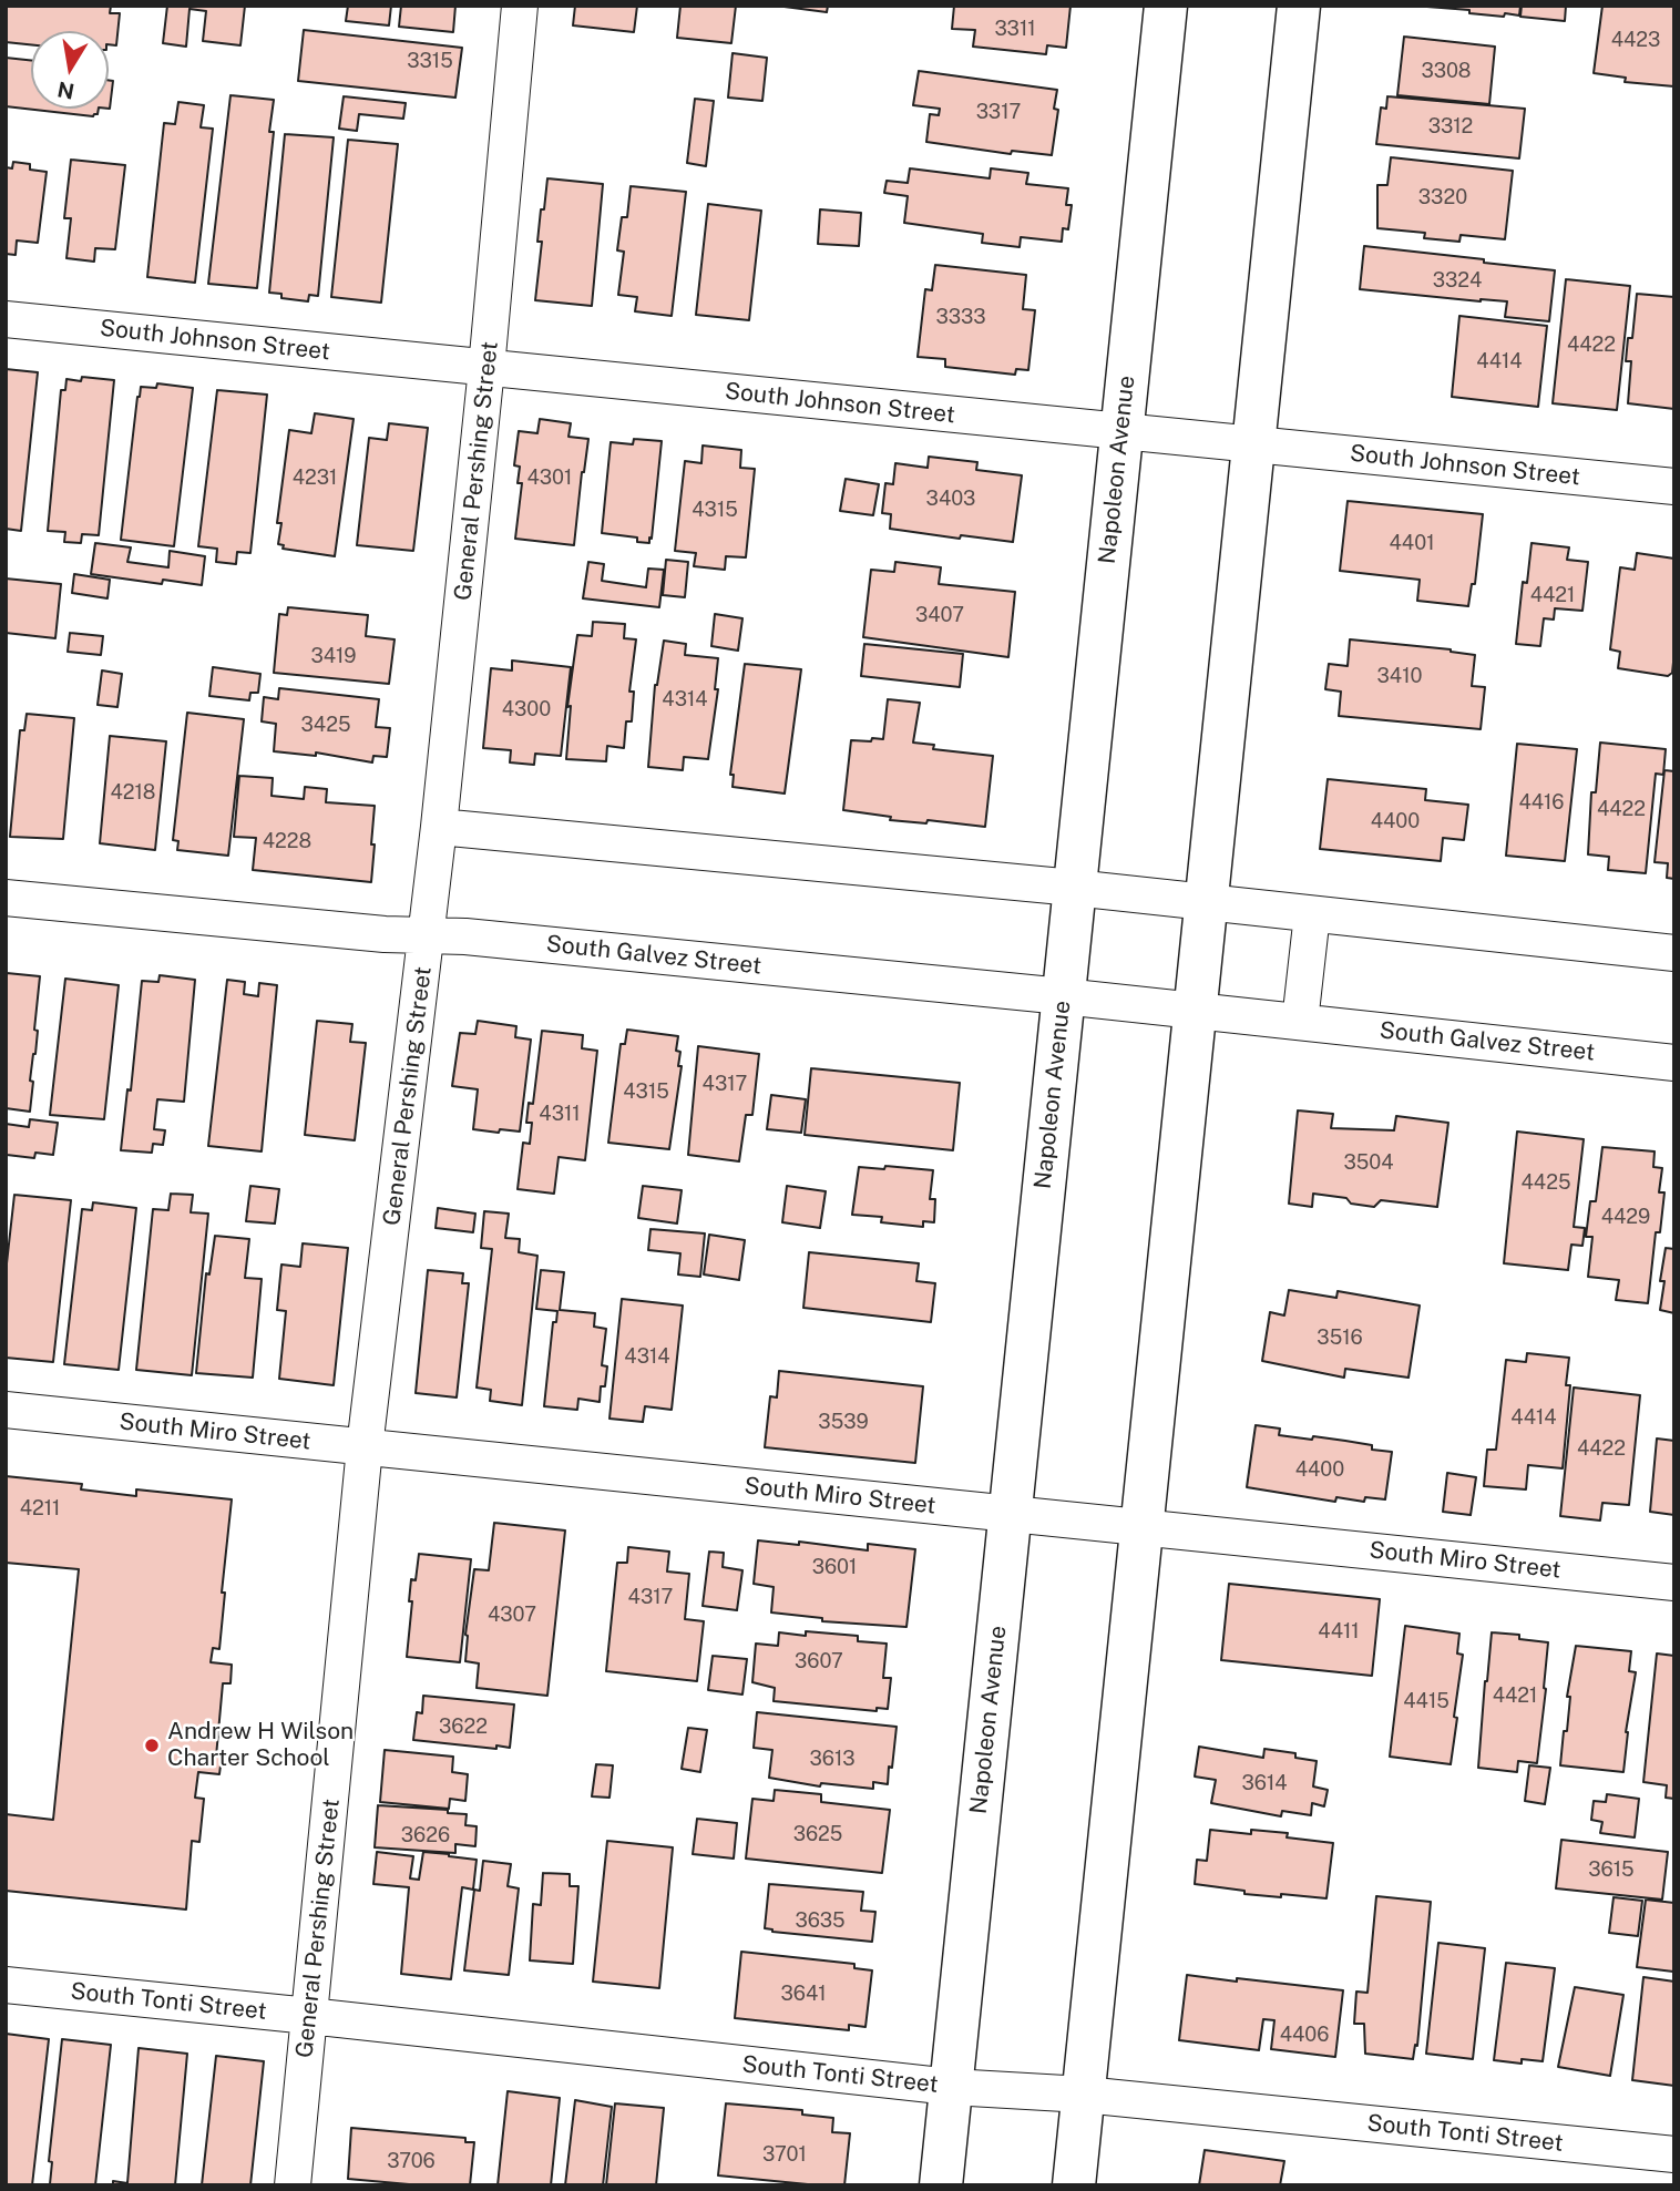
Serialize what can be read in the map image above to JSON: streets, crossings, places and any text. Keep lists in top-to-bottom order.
{
  "streets": {
    "main road": ["Napoleon Avenue"],
    "street": [
      "South Johnson Street",
      "General Pershing Street",
      "South Galvez Street",
      "South Miro Street",
      "South Tonti Street"
    ]
  },
  "crossings": [
    ["South Johnson Street", "Napoleon Avenue"],
    ["South Johnson Street", "General Pershing Street"],
    ["Napoleon Avenue", "South Galvez Street"],
    ["Napoleon Avenue", "South Miro Street"],
    ["Napoleon Avenue", "South Tonti Street"],
    ["General Pershing Street", "South Galvez Street"],
    ["General Pershing Street", "South Miro Street"],
    ["General Pershing Street", "South Tonti Street"]
  ],
  "places": ["Andrew H Wilson Charter School"],
  "house_numbers": [
    "3311",
    "4423",
    "3315",
    "3308",
    "3317",
    "3312",
    "3320",
    "3324",
    "3333",
    "4422",
    "4414",
    "4231",
    "4301",
    "3403",
    "4315",
    "4401",
    "4421",
    "3407",
    "3419",
    "3410",
    "4314",
    "4300",
    "3425",
    "4218",
    "4416",
    "4422",
    "4400",
    "4228",
    "4317",
    "4315",
    "4311",
    "3504",
    "4425",
    "4429",
    "3516",
    "4314",
    "4414",
    "3539",
    "4422",
    "4400",
    "4211",
    "3601",
    "4317",
    "4307",
    "4411",
    "3607",
    "4421",
    "4415",
    "3622",
    "3613",
    "3614",
    "3625",
    "3626",
    "3615",
    "3635",
    "3641",
    "4406",
    "3701",
    "3706"
  ],
  "north": "bottom"
}
